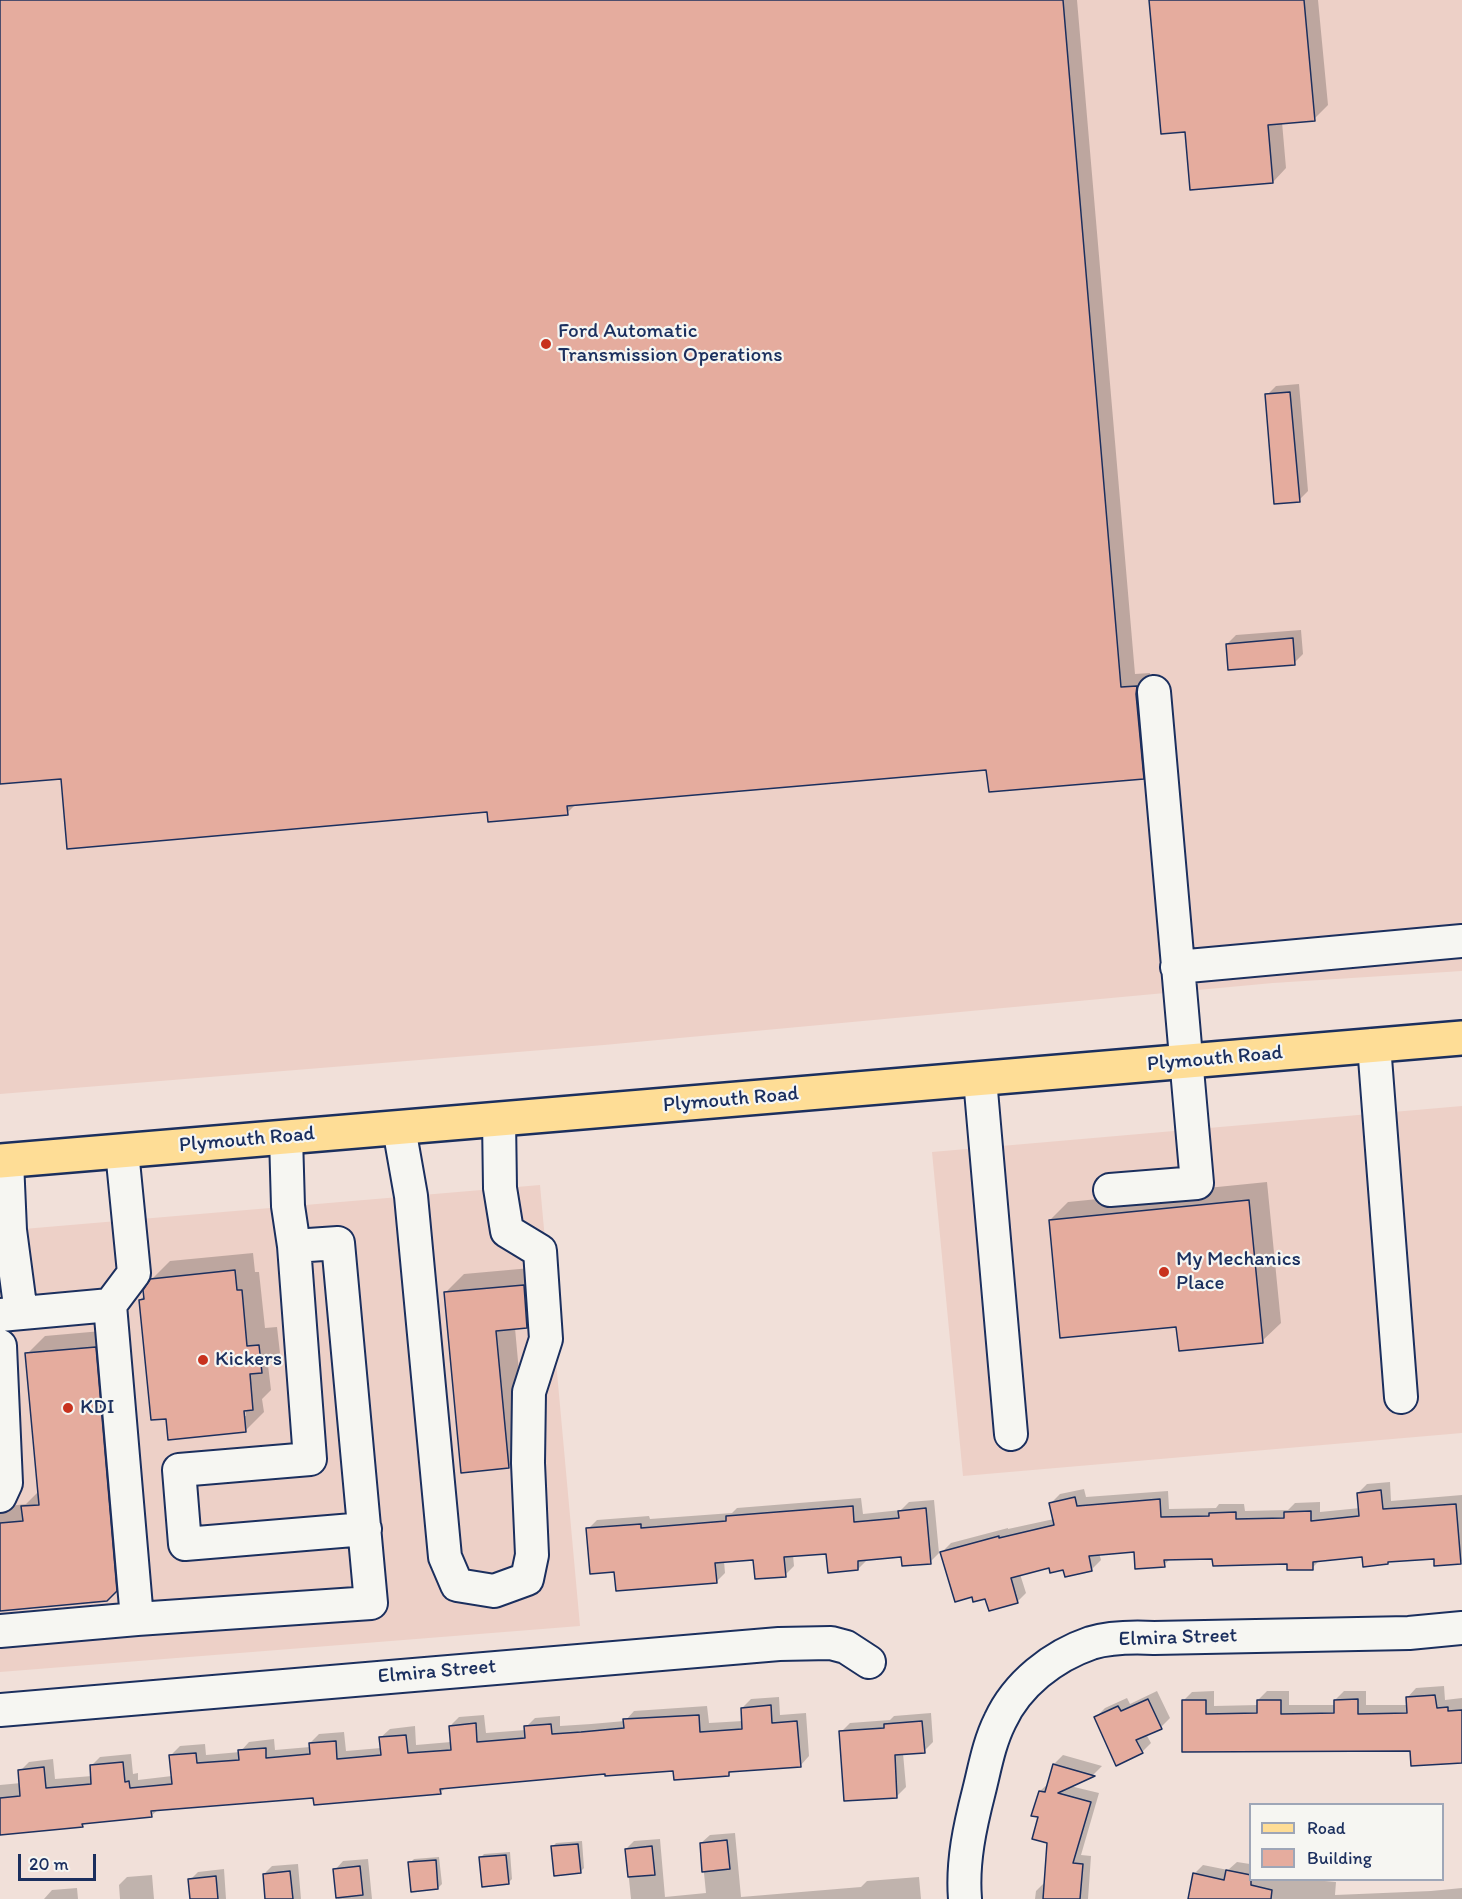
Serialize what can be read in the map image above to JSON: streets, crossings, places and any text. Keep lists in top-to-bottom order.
{
  "streets": {
    "main road": ["Plymouth Road"],
    "street": ["Elmira Street"]
  },
  "places": [
    "Ford Automatic Transmission Operations",
    "My Mechanics Place",
    "Kickers",
    "KDI"
  ],
  "legend": ["Road", "Building"],
  "scale_bar": "20 m"
}
